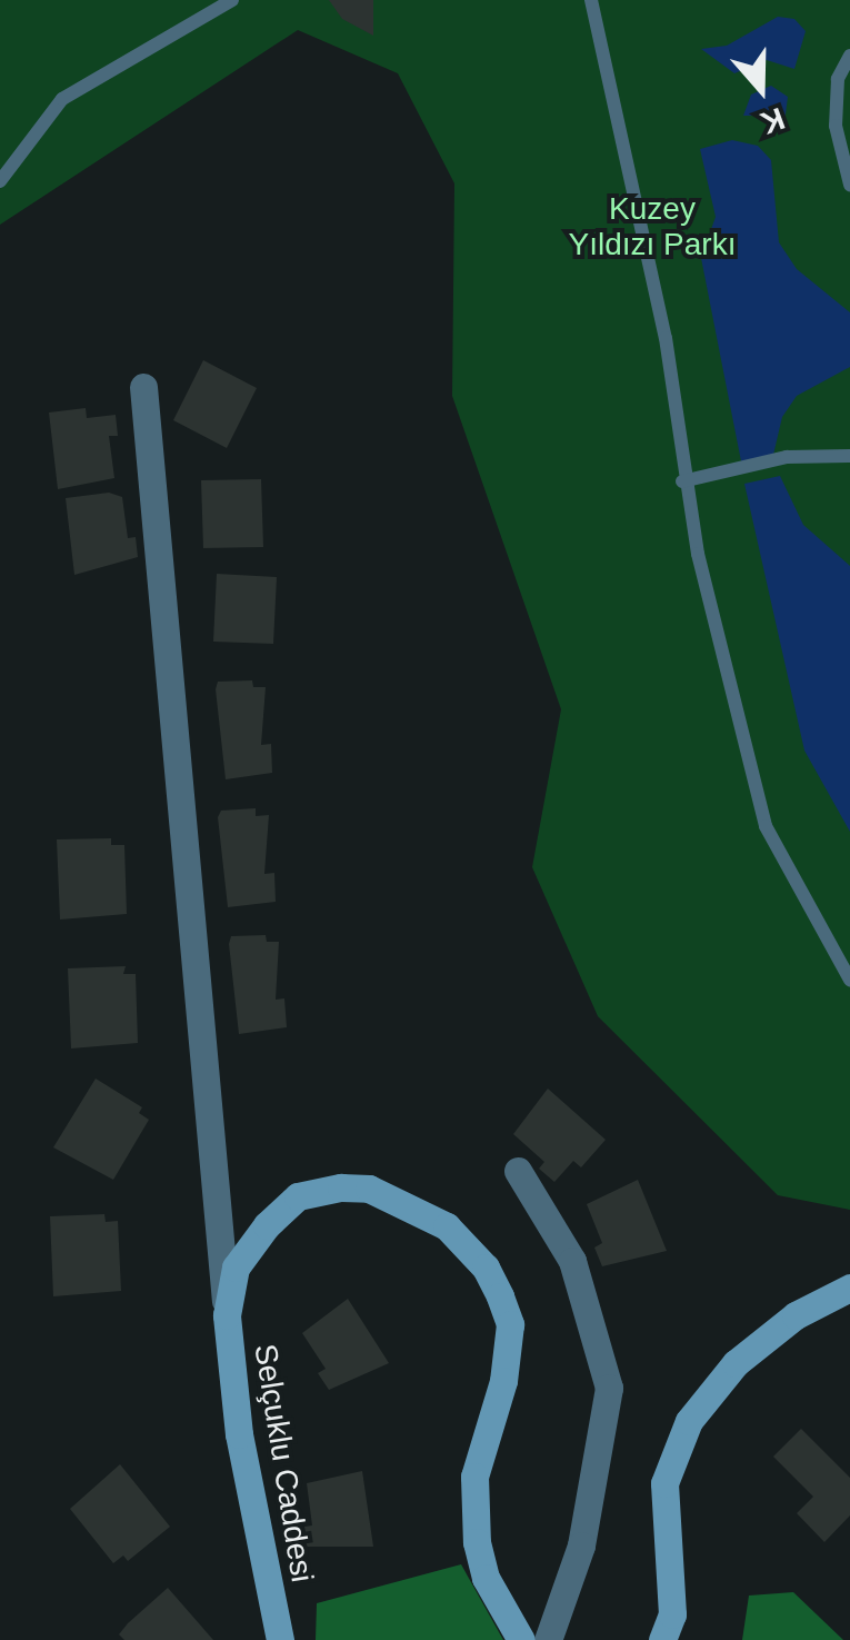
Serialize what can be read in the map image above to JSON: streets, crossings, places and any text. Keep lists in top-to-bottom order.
{
  "streets": {
    "street": ["Selçuklu Caddesi"]
  },
  "parks": ["Kuzey Yıldızı Parkı"],
  "north": "bottom"
}
